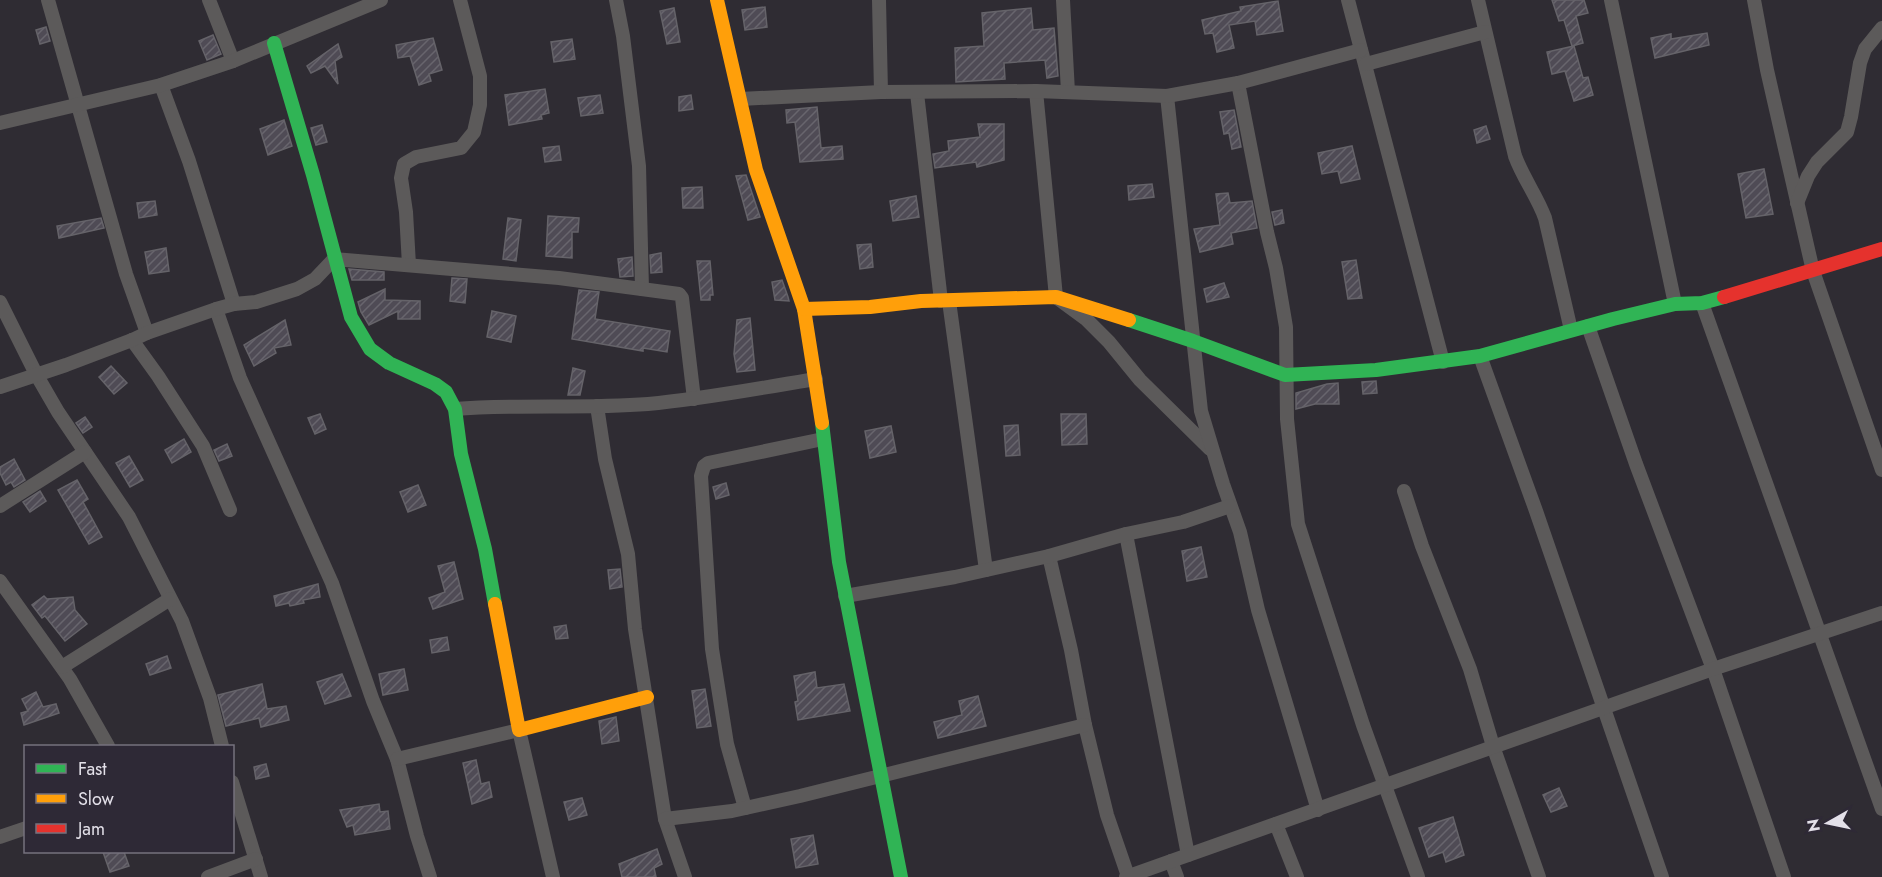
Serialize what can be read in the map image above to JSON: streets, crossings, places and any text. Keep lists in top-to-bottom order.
{
  "legend": ["Fast", "Slow", "Jam"],
  "north": "left"
}
